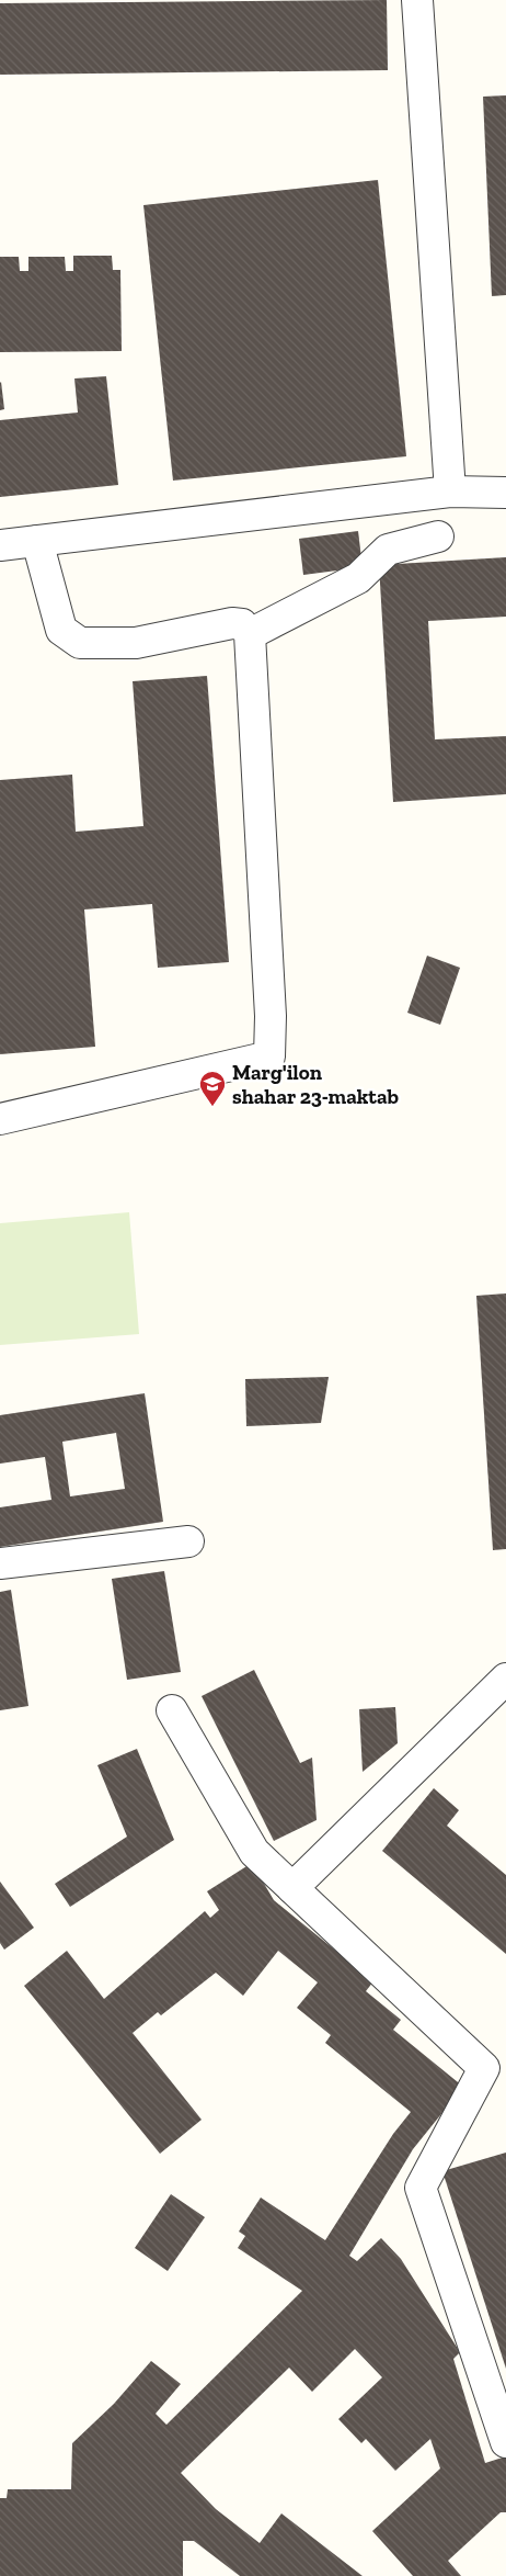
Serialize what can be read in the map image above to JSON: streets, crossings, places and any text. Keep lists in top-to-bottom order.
{
  "places": {
    "school or university": ["Marg'ilon shahar 23-maktab"]
  }
}
